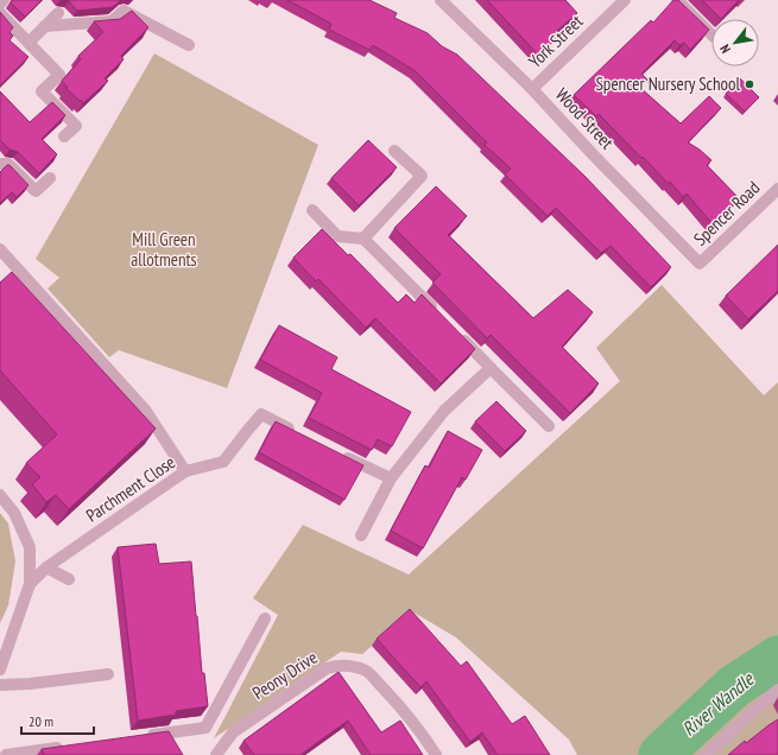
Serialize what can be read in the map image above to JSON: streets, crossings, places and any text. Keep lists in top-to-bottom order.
{
  "streets": {
    "street": [
      "York Street",
      "Wood Street",
      "Spencer Road",
      "Parchment Close",
      "Peony Drive"
    ]
  },
  "crossings": [
    ["York Street", "Wood Street"],
    ["Wood Street", "Spencer Road"]
  ],
  "water": ["River Wandle"],
  "parks": ["Mill Green allotments"],
  "places": ["Spencer Nursery School"],
  "scale_bar": "20 m",
  "north": "bottom left"
}
